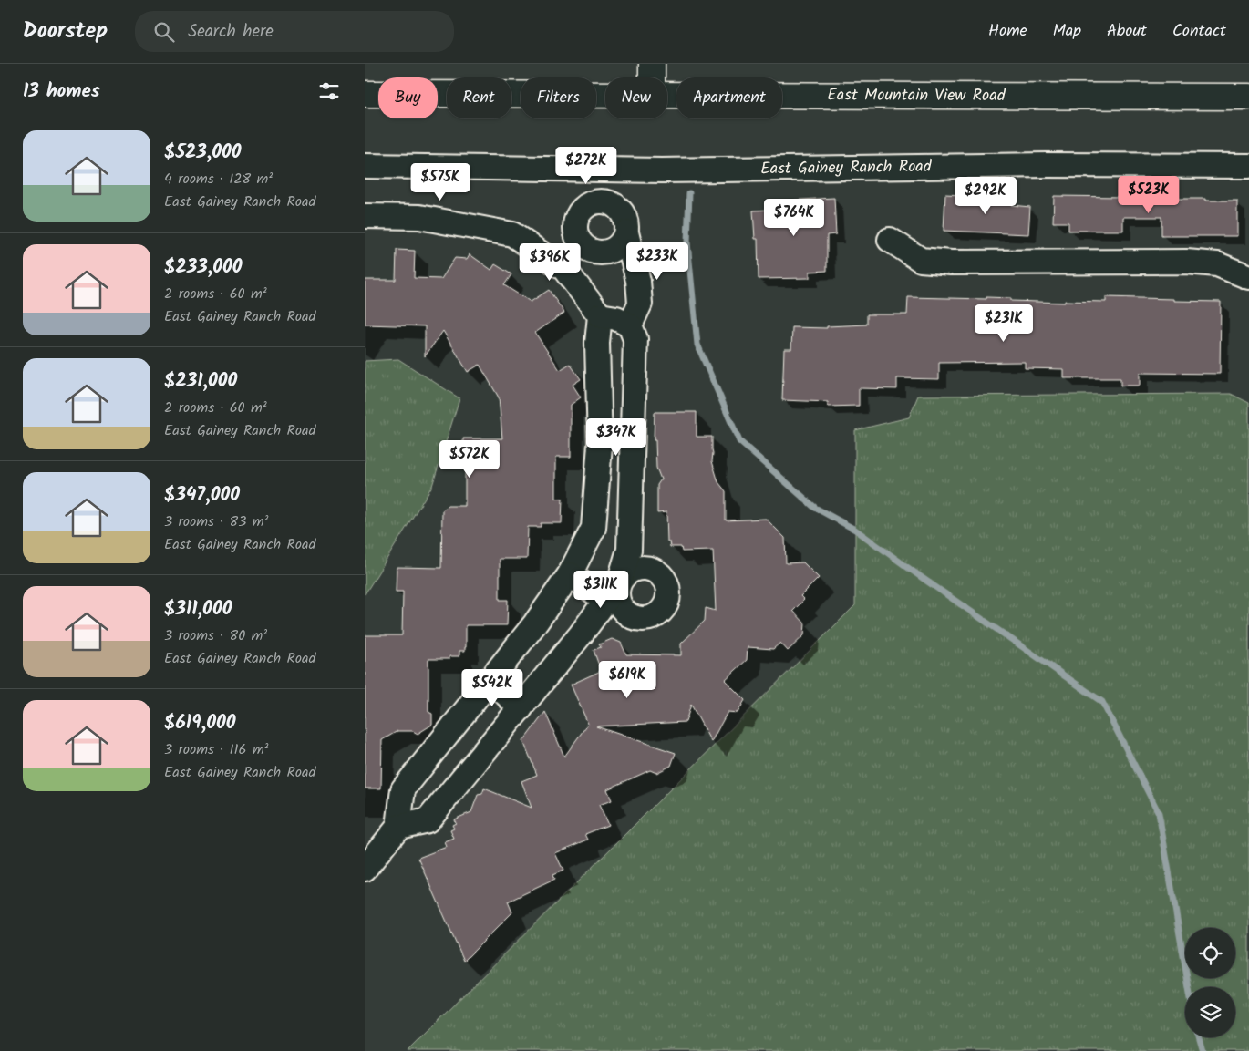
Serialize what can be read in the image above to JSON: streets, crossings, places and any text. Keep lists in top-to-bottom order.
{
  "streets": {
    "main road": ["East Mountain View Road"],
    "street": ["East Gainey Ranch Road"]
  },
  "page": {
    "header": "Doorstep",
    "search": "Search here",
    "nav": [
      "Home",
      "Map",
      "About",
      "Contact"
    ],
    "heading": "13 homes",
    "chip": [
      "Buy",
      "Rent",
      "Filters",
      "New",
      "Apartment"
    ],
    "list": [
      {
        "name": "$523,000",
        "note": "4 rooms · 128 m² · East Gainey Ranch Road"
      },
      {
        "name": "$233,000",
        "note": "2 rooms · 60 m² · East Gainey Ranch Road"
      },
      {
        "name": "$231,000",
        "note": "2 rooms · 60 m² · East Gainey Ranch Road"
      },
      {
        "name": "$347,000",
        "note": "3 rooms · 83 m² · East Gainey Ranch Road"
      },
      {
        "name": "$311,000",
        "note": "3 rooms · 80 m² · East Gainey Ranch Road"
      },
      {
        "name": "$619,000",
        "note": "3 rooms · 116 m² · East Gainey Ranch Road"
      }
    ],
    "price": [
      "$272K",
      "$575K",
      "$523K",
      "$292K",
      "$764K",
      "$233K",
      "$396K",
      "$231K",
      "$347K",
      "$572K",
      "$311K",
      "$619K",
      "$542K"
    ]
  }
}
